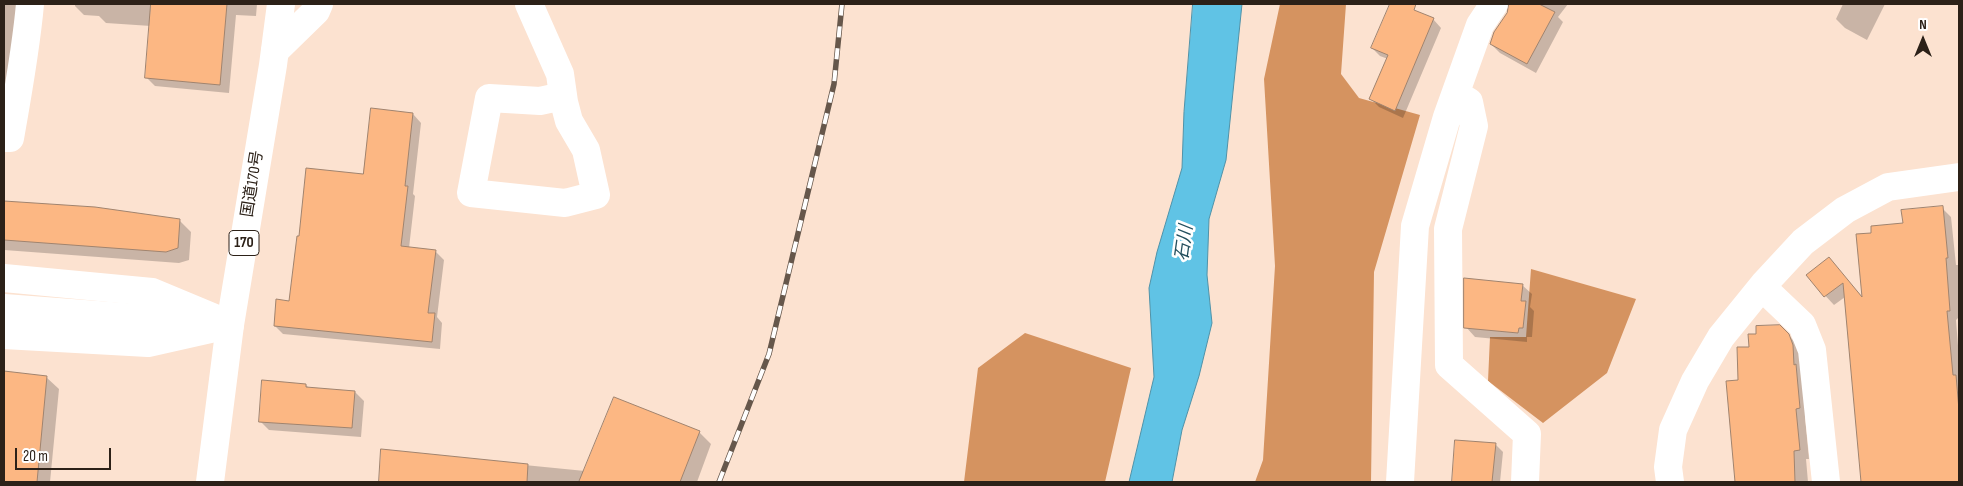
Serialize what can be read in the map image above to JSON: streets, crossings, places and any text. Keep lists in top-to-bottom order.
{
  "streets": {
    "main road": ["国道170号", "170"]
  },
  "water": ["石川"],
  "scale_bar": "20 m",
  "north": "top"
}
